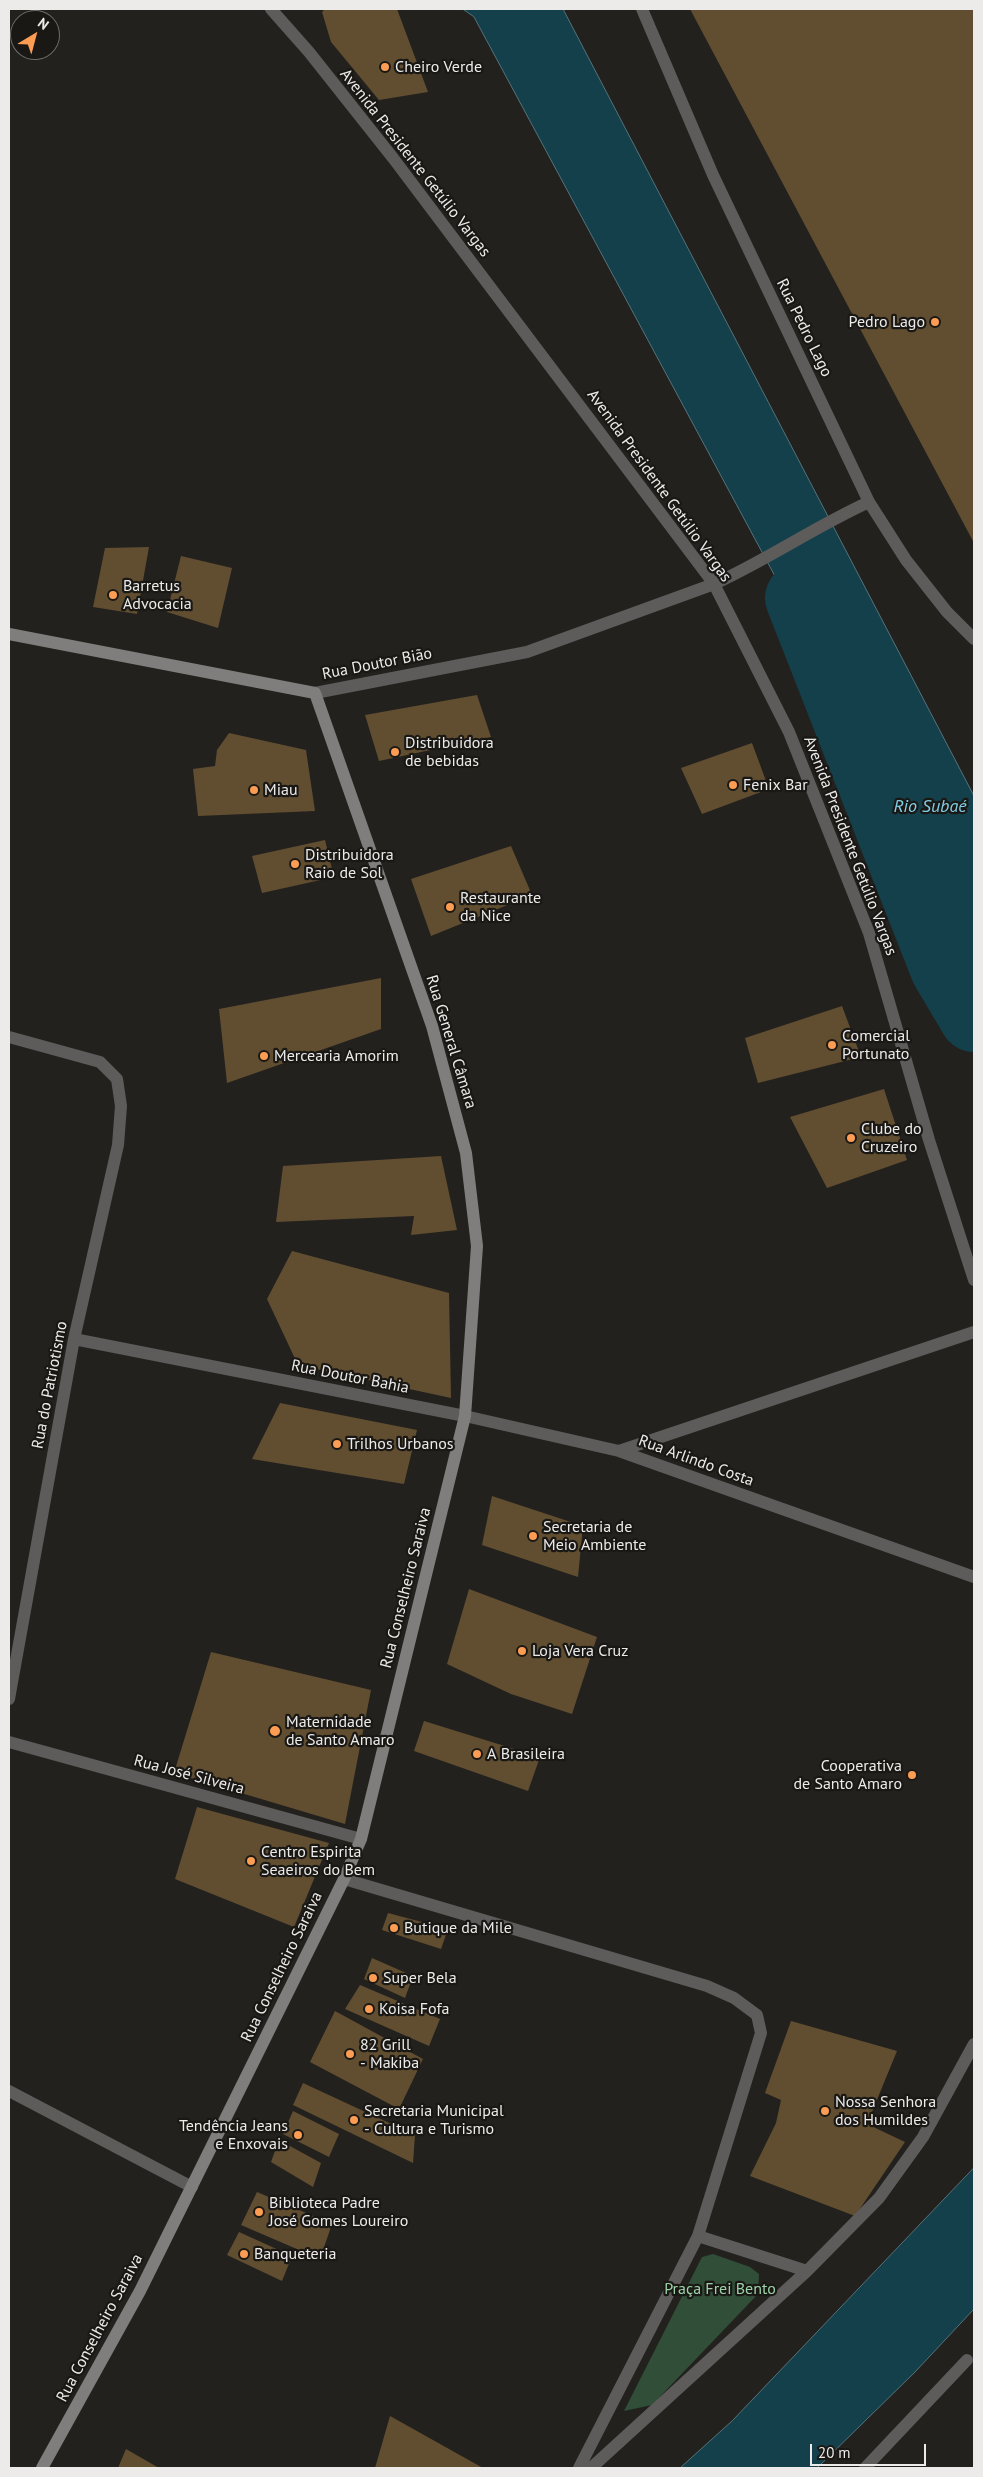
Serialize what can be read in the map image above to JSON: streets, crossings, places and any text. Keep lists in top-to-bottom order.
{
  "streets": {
    "street": [
      "Avenida Presidente Getúlio Vargas",
      "Rua Pedro Lago",
      "Rua Doutor Bião",
      "Rua General Câmara",
      "Rua Doutor Bahia",
      "Rua do Patriotismo",
      "Rua Arlindo Costa",
      "Rua Conselheiro Saraiva",
      "Rua José Silveira"
    ]
  },
  "crossings": [
    ["Avenida Presidente Getúlio Vargas", "Rua Doutor Bião"],
    ["Rua Pedro Lago", "Rua Doutor Bião"],
    ["Rua Doutor Bião", "Rua General Câmara"],
    ["Rua General Câmara", "Rua Doutor Bahia"],
    ["Rua General Câmara", "Rua Conselheiro Saraiva"],
    ["Rua Doutor Bahia", "Rua do Patriotismo"],
    ["Rua Doutor Bahia", "Rua Arlindo Costa"],
    ["Rua Doutor Bahia", "Rua Conselheiro Saraiva"],
    ["Rua Conselheiro Saraiva", "Rua José Silveira"]
  ],
  "water": ["Rio Subaé"],
  "parks": ["Praça Frei Bento"],
  "places": [
    "Cheiro Verde",
    "Pedro Lago",
    "Barretus Advocacia",
    "Distribuidora de bebidas",
    "Fenix Bar",
    "Miau",
    "Distribuidora Raio de Sol",
    "Restaurante da Nice",
    "Comercial Portunato",
    "Mercearia Amorim",
    "Clube do Cruzeiro",
    "Trilhos Urbanos",
    "Secretaria de Meio Ambiente",
    "Loja Vera Cruz",
    "Maternidade de Santo Amaro",
    "A Brasileira",
    "Cooperativa de Santo Amaro",
    "Centro Espirita Seaeiros do Bem",
    "Butique da Mile",
    "Super Bela",
    "Koisa Fofa",
    "82 Grill - Makiba",
    "Nossa Senhora dos Humildes",
    "Secretaria Municipal - Cultura e Turismo",
    "Tendência Jeans e Enxovais",
    "Biblioteca Padre José Gomes Loureiro",
    "Banqueteria"
  ],
  "scale_bar": "20 m",
  "north": "top right"
}
